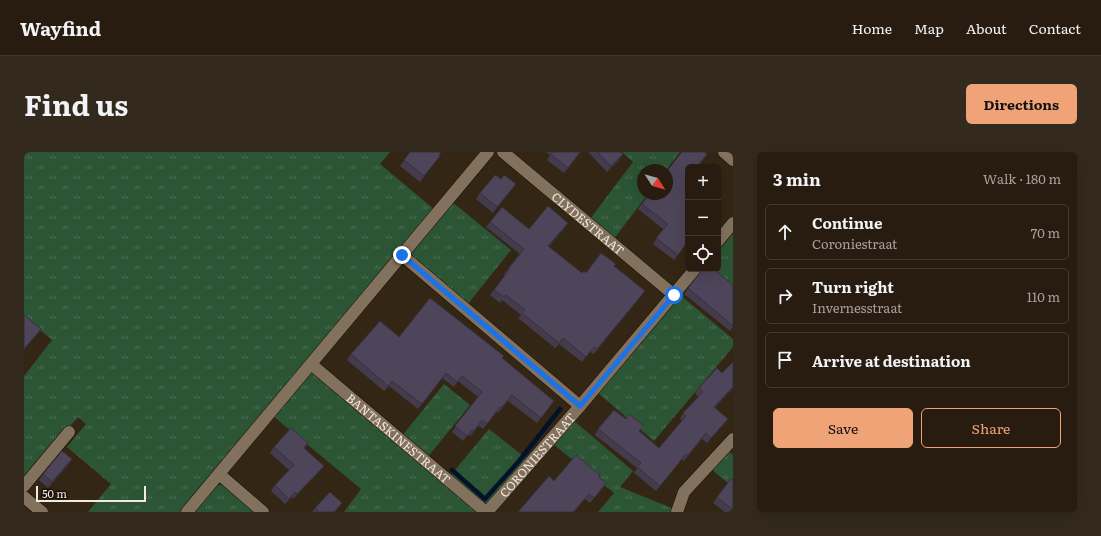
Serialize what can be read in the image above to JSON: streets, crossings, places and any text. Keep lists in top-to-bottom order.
{
  "streets": {
    "street": ["CLYDESTRAAT", "BANTASKINESTRAAT", "CORONIESTRAAT"]
  },
  "crossings": [
    ["CLYDESTRAAT", "CORONIESTRAAT"],
    ["BANTASKINESTRAAT", "CORONIESTRAAT"]
  ],
  "scale_bar": "50 m",
  "north": "bottom right",
  "page": {
    "header": "Wayfind",
    "nav": [
      "Home",
      "Map",
      "About",
      "Contact"
    ],
    "title": "Find us",
    "buttons": [
      "Directions",
      ["Save", "Share"]
    ],
    "heading": ["3 min", "Walk · 180 m"],
    "map_buttons": ["+", "−"],
    "list": [
      ["Continue", "Coroniestraat", "70 m"],
      ["Turn right", "Invernesstraat", "110 m"],
      "Arrive at destination"
    ],
    "scale": "50 m"
  }
}
